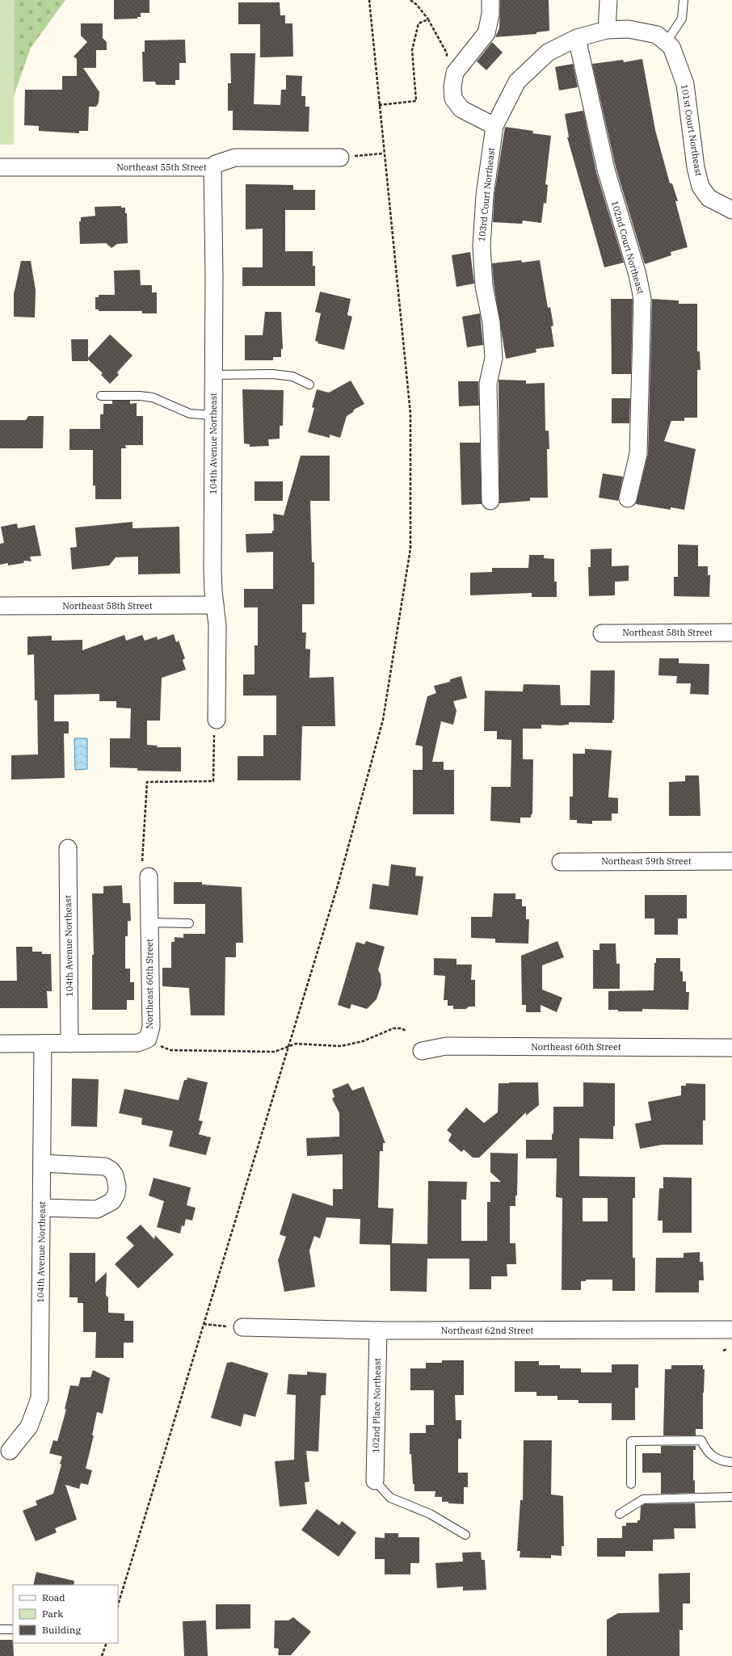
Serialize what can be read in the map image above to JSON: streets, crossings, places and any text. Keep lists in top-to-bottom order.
{
  "streets": {
    "street": [
      "101st Court Northeast",
      "Northeast 55th Street",
      "103rd Court Northeast",
      "102nd Court Northeast",
      "104th Avenue Northeast",
      "Northeast 58th Street",
      "Northeast 59th Street",
      "Northeast 60th Street",
      "Northeast 62nd Street",
      "102nd Place Northeast"
    ]
  },
  "crossings": [
    ["101st Court Northeast", "103rd Court Northeast"],
    ["101st Court Northeast", "102nd Court Northeast"],
    ["Northeast 55th Street", "104th Avenue Northeast"],
    ["103rd Court Northeast", "102nd Court Northeast"],
    ["104th Avenue Northeast", "Northeast 58th Street"],
    ["104th Avenue Northeast", "Northeast 60th Street"],
    ["Northeast 62nd Street", "102nd Place Northeast"]
  ],
  "legend": ["Road", "Park", "Building"]
}
